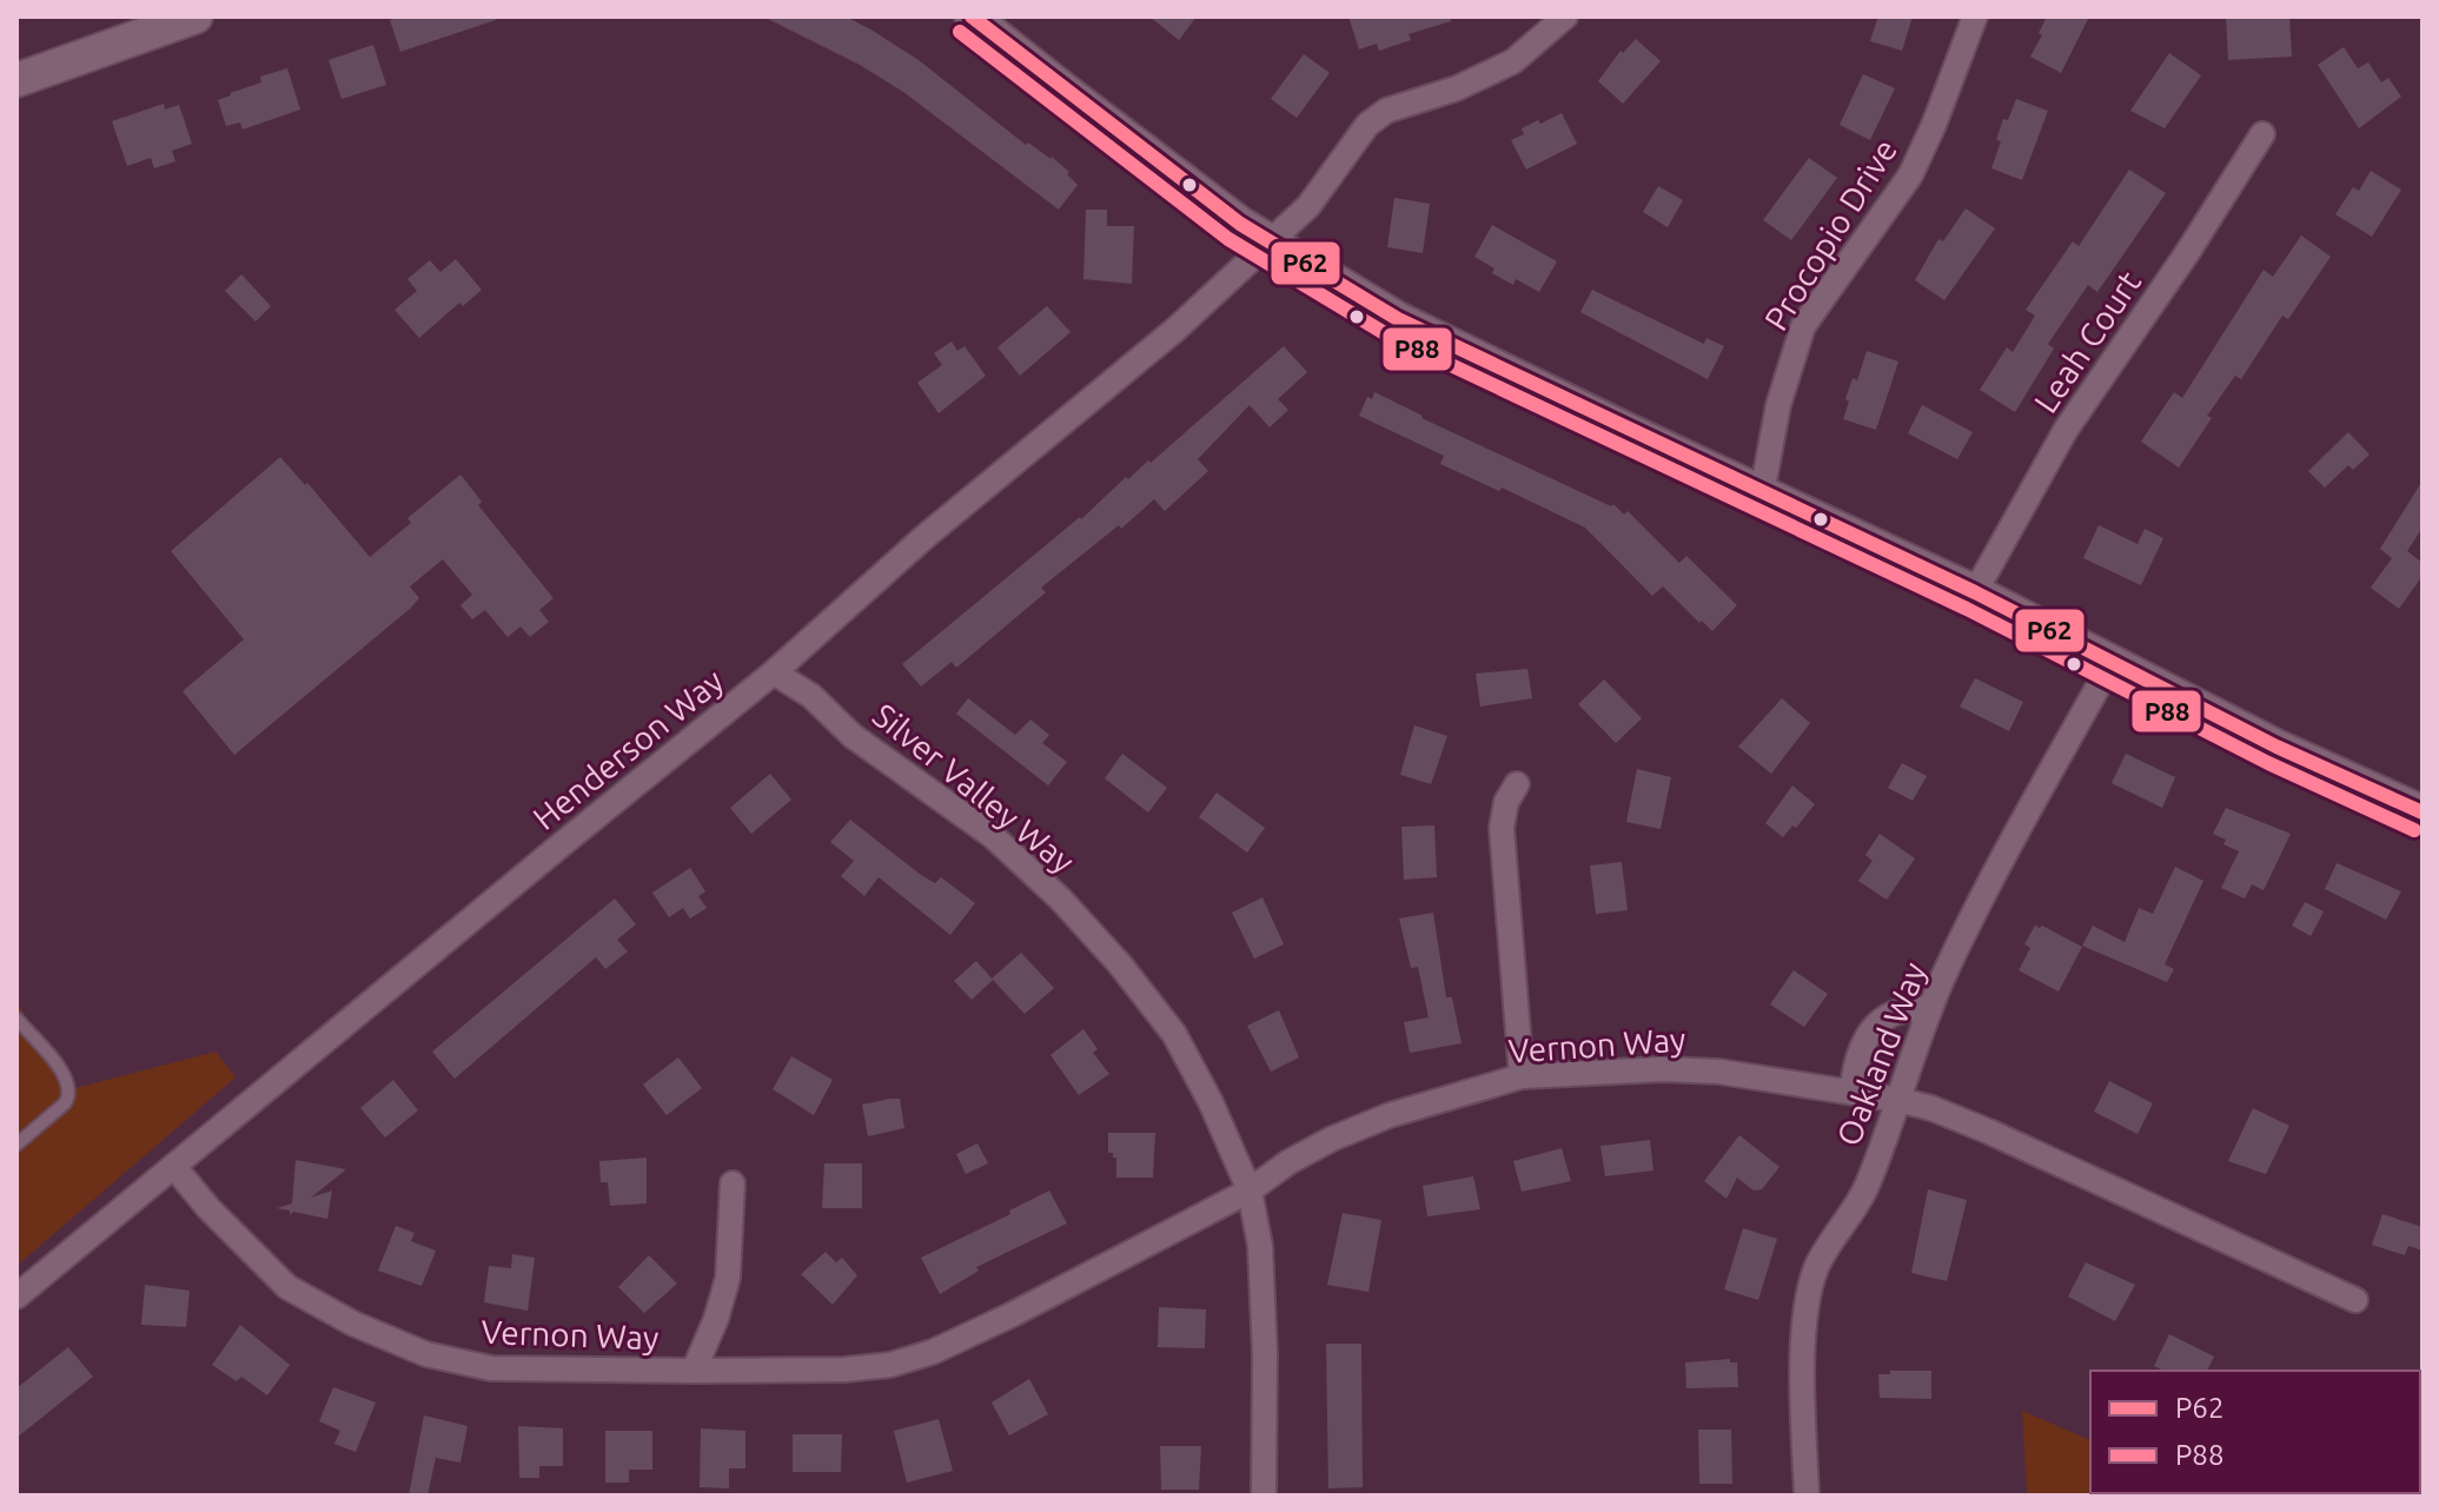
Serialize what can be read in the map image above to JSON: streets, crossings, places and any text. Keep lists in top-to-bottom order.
{
  "streets": {
    "street": [
      "Procopio Drive",
      "Leah Court",
      "Henderson Way",
      "Silver Valley Way",
      "Vernon Way",
      "Oakland Way"
    ]
  },
  "crossings": [
    ["Henderson Way", "Silver Valley Way"],
    ["Henderson Way", "Vernon Way"],
    ["Silver Valley Way", "Vernon Way"],
    ["Vernon Way", "Oakland Way"]
  ],
  "lines": ["transit line P62", "transit line P88"],
  "legend": ["P62", "P88"]
}
